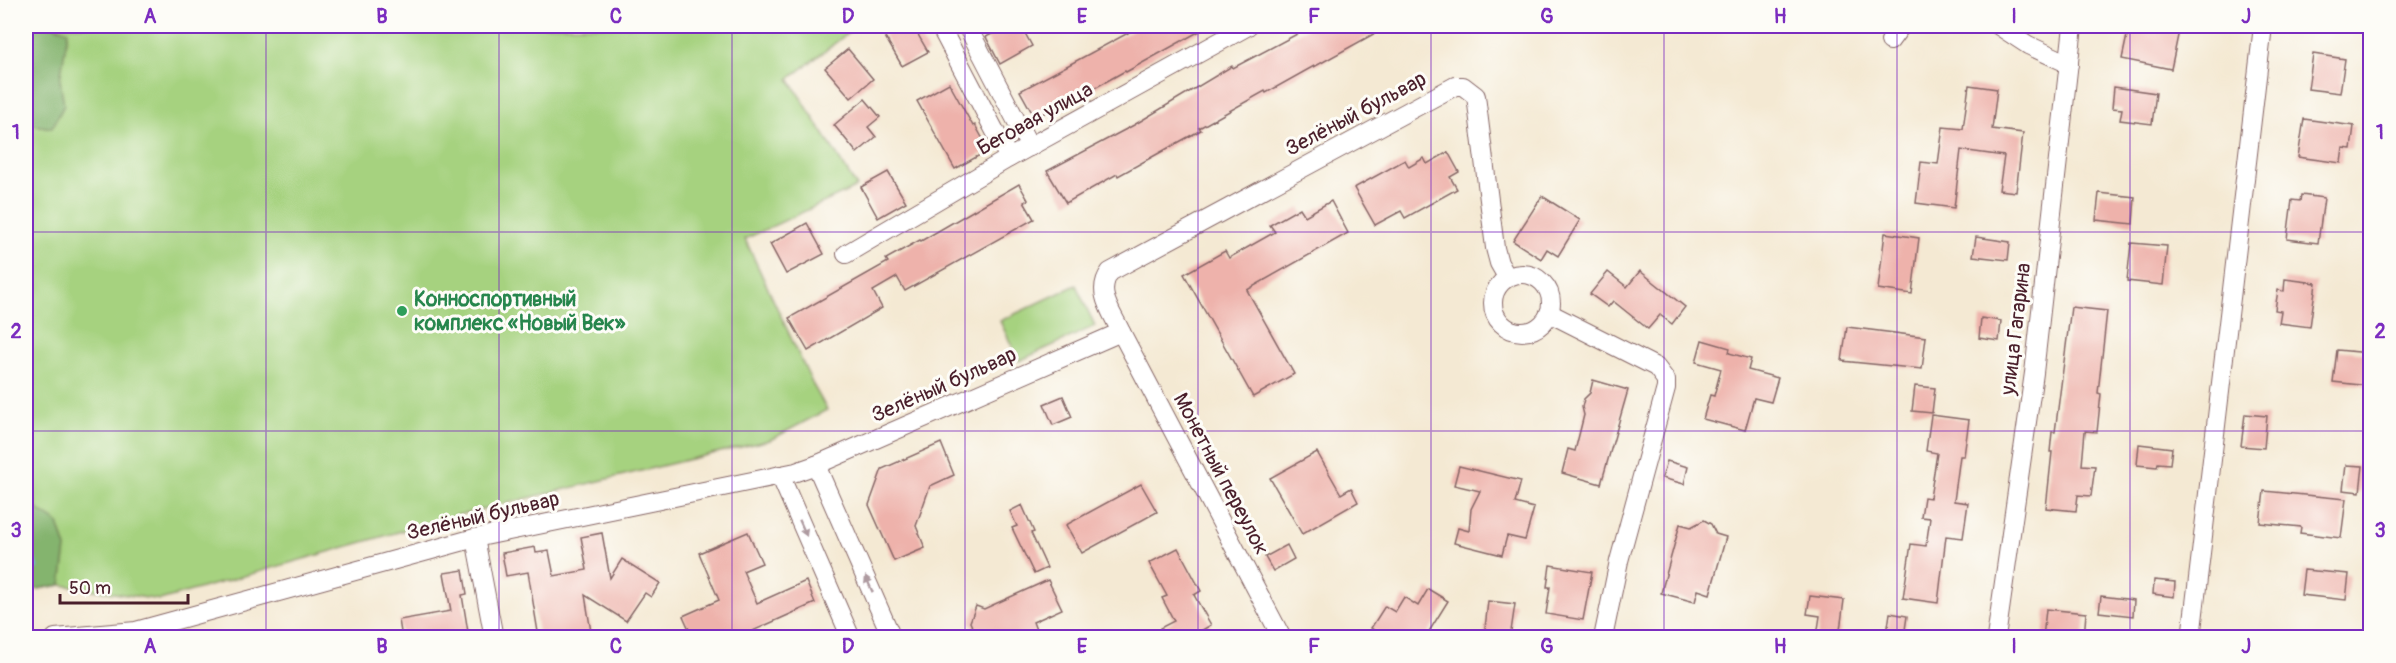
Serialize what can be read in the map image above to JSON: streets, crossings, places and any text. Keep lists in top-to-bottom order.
{
  "streets": {
    "street": [
      "Зелёный бульвар",
      "Беговая улица",
      "улица Гагарина",
      "Монетный переулок"
    ]
  },
  "crossings": [
    ["Зелёный бульвар", "Монетный переулок"]
  ],
  "places": ["Конноспортивный комплекс «Новый Век»"],
  "scale_bar": "50 m",
  "grid": {
    "columns": [
      "A",
      "B",
      "C",
      "D",
      "E",
      "F",
      "G",
      "H",
      "I",
      "J"
    ],
    "rows": ["1", "2", "3"]
  }
}
